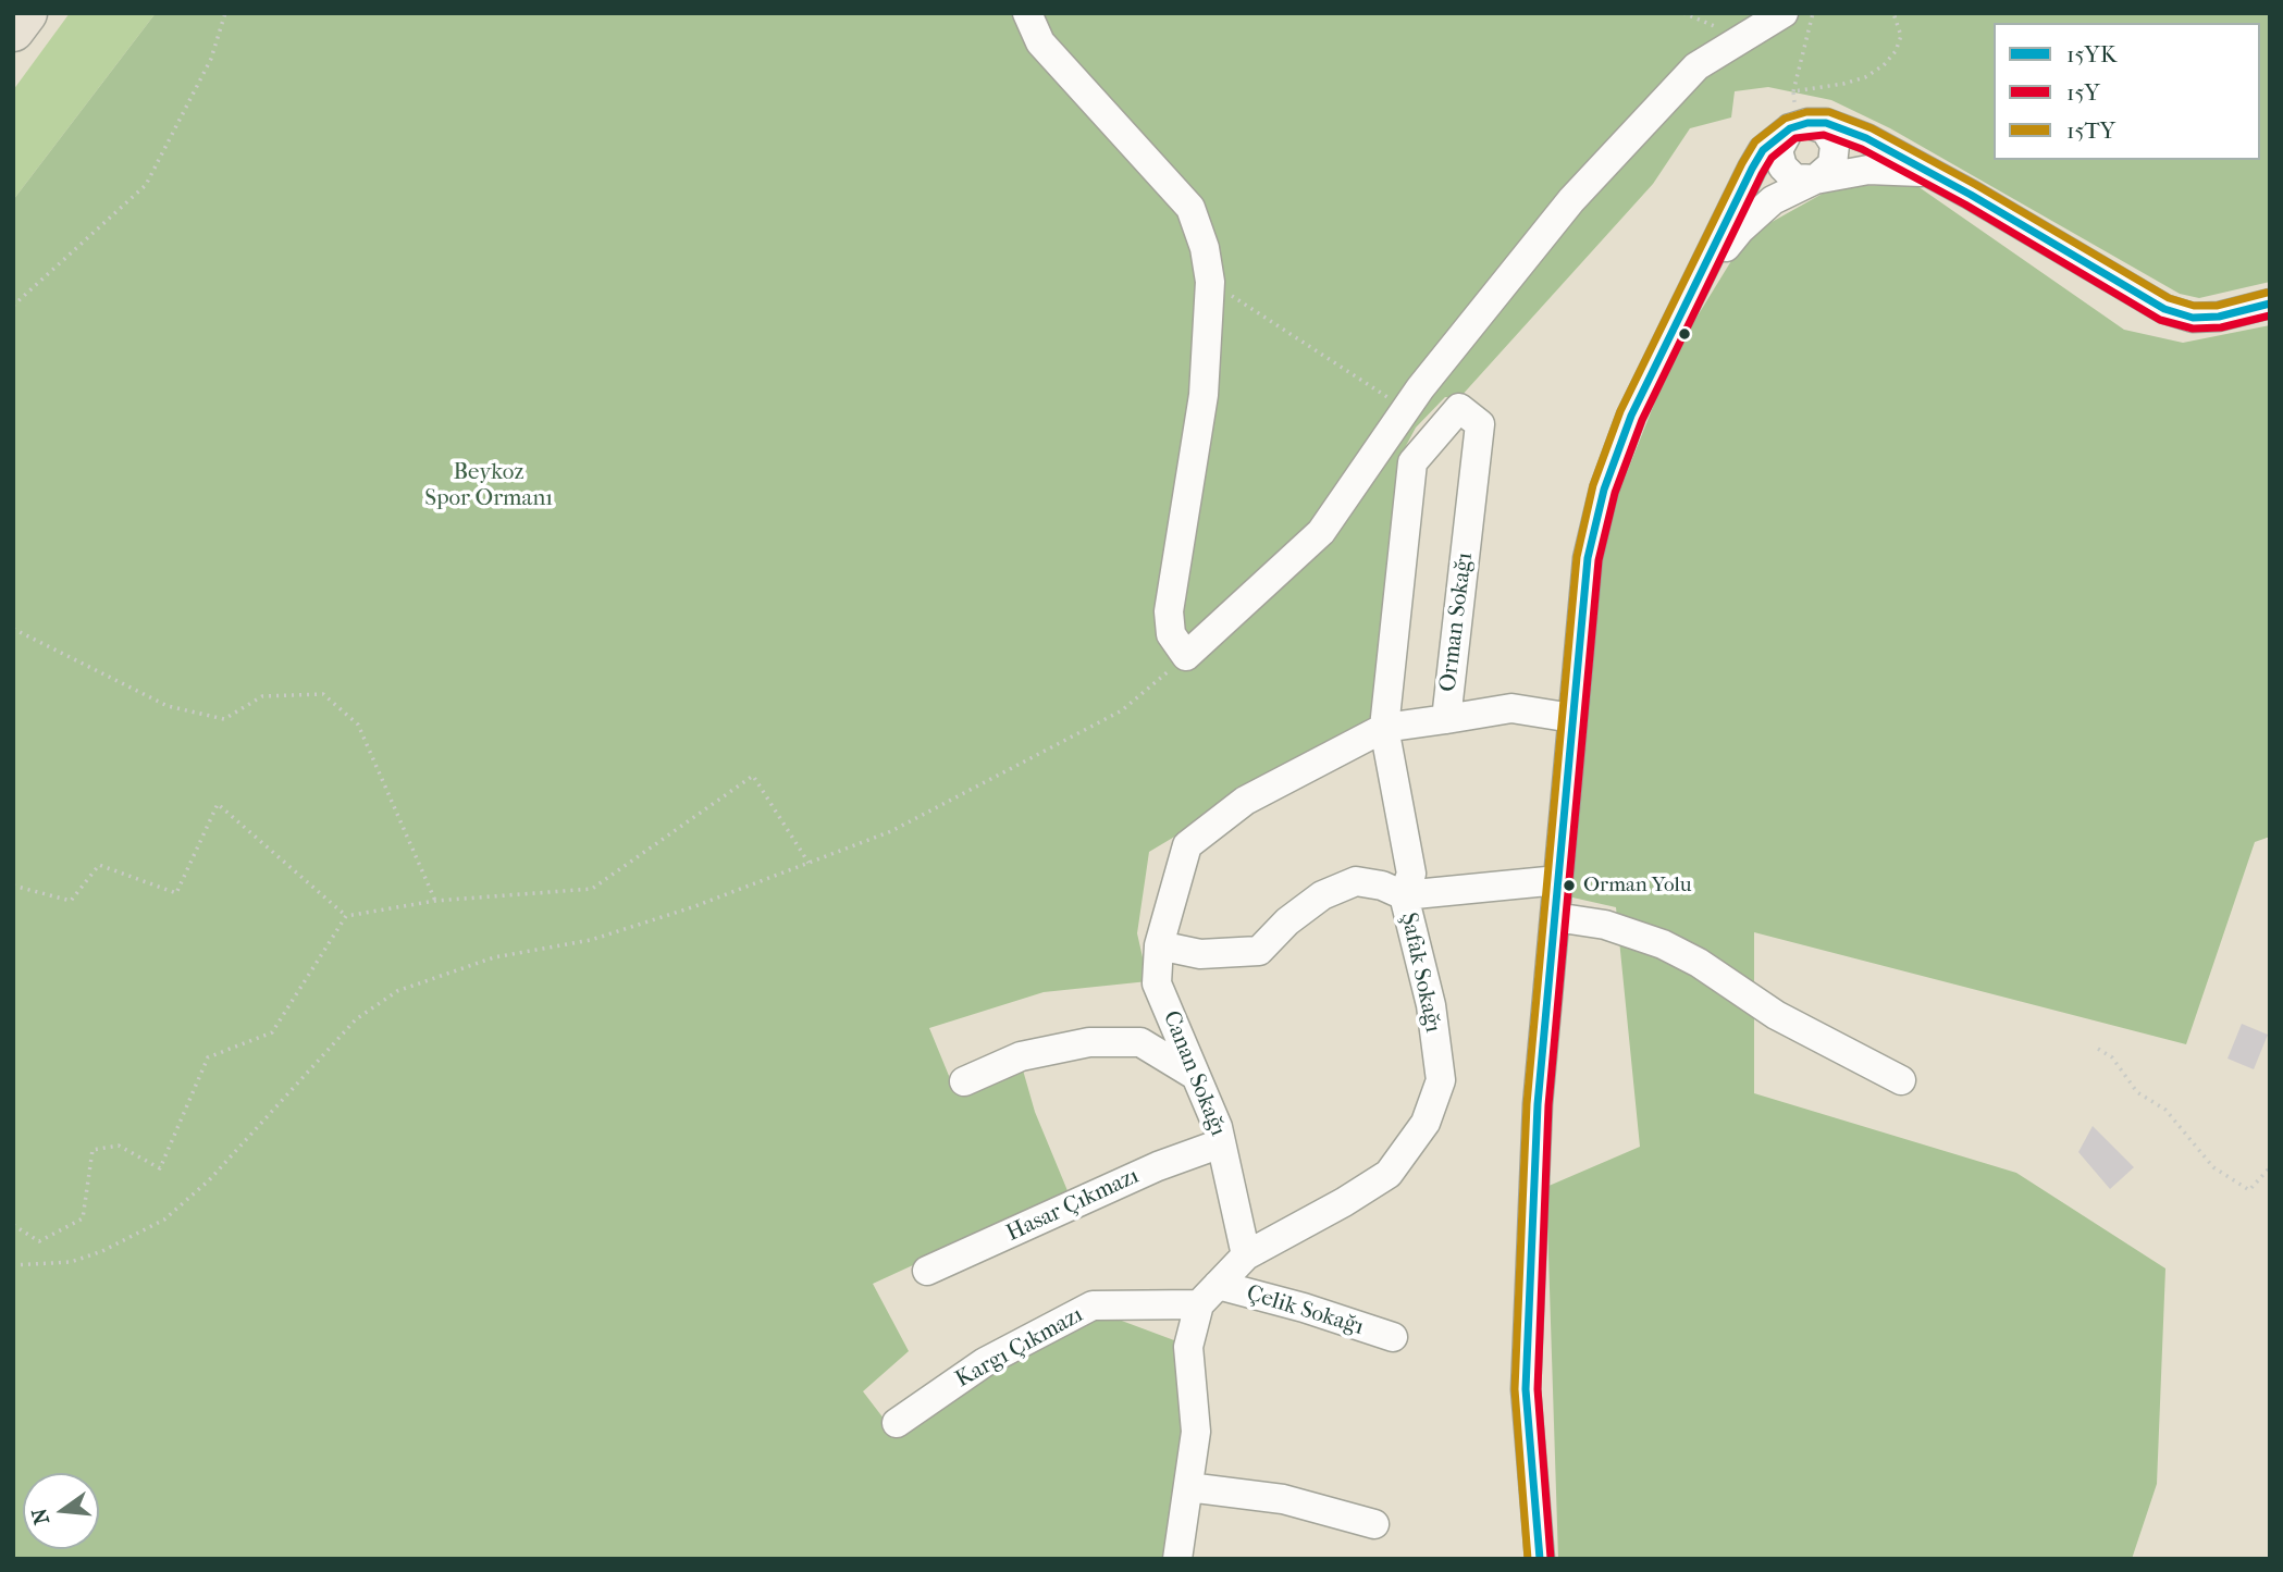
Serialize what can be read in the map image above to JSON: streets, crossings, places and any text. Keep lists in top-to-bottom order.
{
  "streets": {
    "street": [
      "Orman Sokağı",
      "Şafak Sokağı",
      "Canan Sokağı",
      "Hasar Çıkmazı",
      "Çelik Sokağı",
      "Kargı Çıkmazı"
    ]
  },
  "crossings": [
    ["Orman Sokağı", "Şafak Sokağı"],
    ["Orman Sokağı", "Canan Sokağı"],
    ["Şafak Sokağı", "Canan Sokağı"],
    ["Canan Sokağı", "Hasar Çıkmazı"],
    ["Çelik Sokağı", "Kargı Çıkmazı"]
  ],
  "parks": ["Beykoz Spor Ormanı"],
  "places": ["Orman Yolu"],
  "lines": ["transit line 15TY", "transit line 15YK", "transit line 15Y"],
  "legend": ["15YK", "15Y", "15TY"],
  "north": "left"
}
